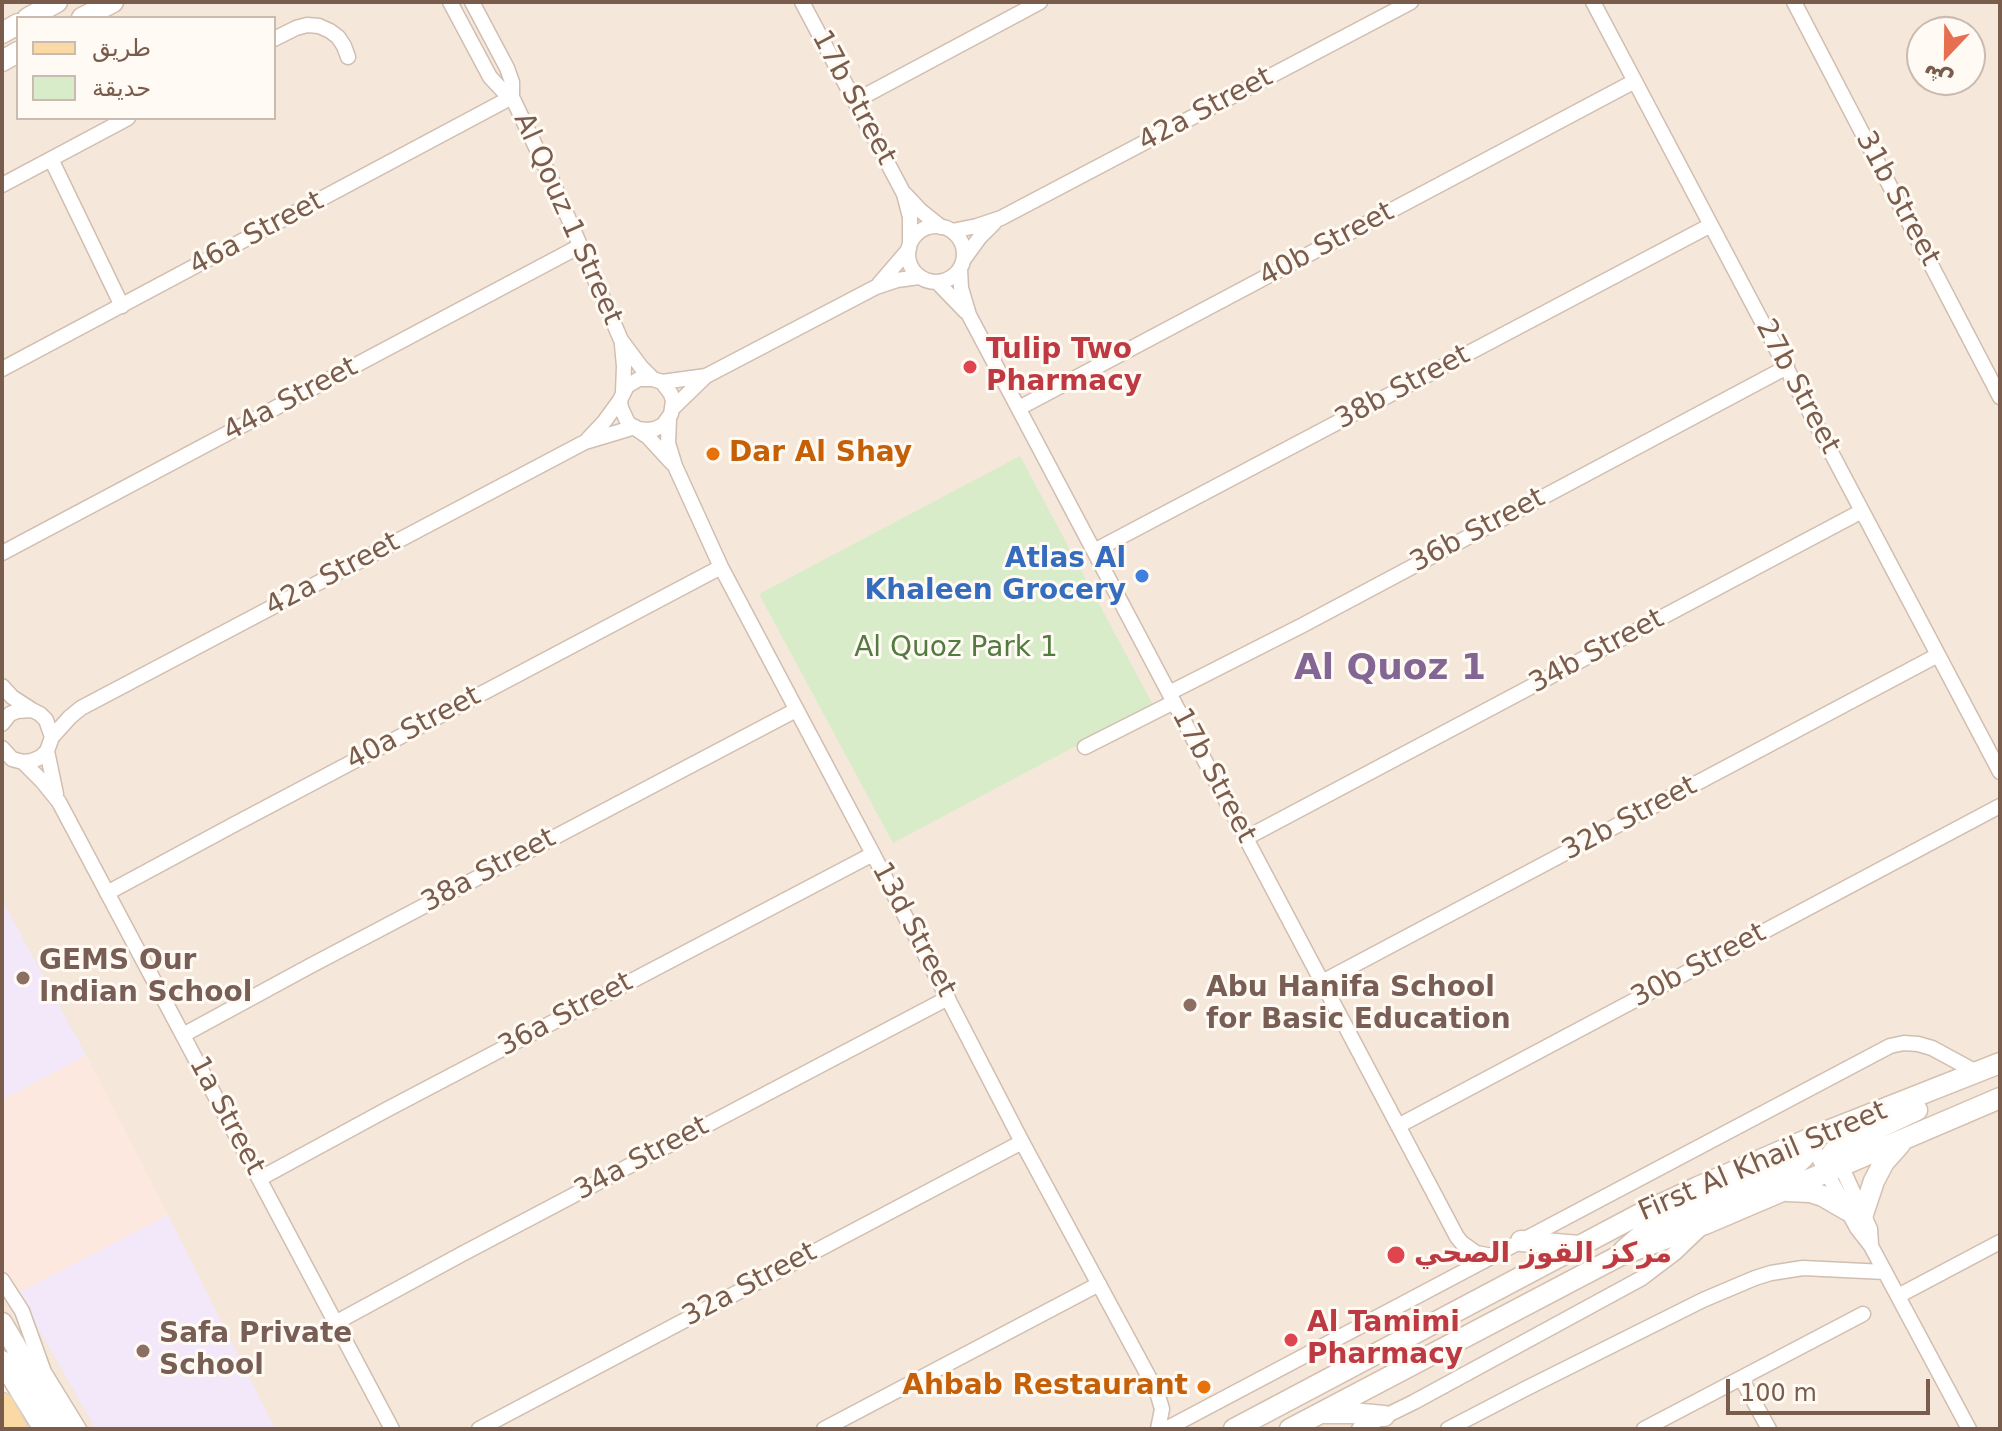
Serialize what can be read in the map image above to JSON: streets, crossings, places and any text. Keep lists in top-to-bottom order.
{
  "streets": {
    "main road": ["First Al Khail Street"],
    "street": [
      "17b Street",
      "42a Street",
      "31b Street",
      "Al Qouz 1 Street",
      "46a Street",
      "40b Street",
      "27b Street",
      "38b Street",
      "44a Street",
      "36b Street",
      "34b Street",
      "40a Street",
      "32b Street",
      "38a Street",
      "13d Street",
      "30b Street",
      "36a Street",
      "1a Street",
      "34a Street",
      "32a Street"
    ]
  },
  "crossings": [
    ["17b Street", "42a Street"],
    ["17b Street", "40b Street"],
    ["17b Street", "38b Street"],
    ["17b Street", "36b Street"],
    ["17b Street", "34b Street"],
    ["17b Street", "32b Street"],
    ["17b Street", "30b Street"],
    ["42a Street", "Al Qouz 1 Street"],
    ["42a Street", "13d Street"],
    ["42a Street", "1a Street"],
    ["Al Qouz 1 Street", "46a Street"],
    ["Al Qouz 1 Street", "44a Street"],
    ["Al Qouz 1 Street", "13d Street"],
    ["40b Street", "27b Street"],
    ["27b Street", "38b Street"],
    ["27b Street", "36b Street"],
    ["27b Street", "34b Street"],
    ["27b Street", "32b Street"],
    ["40a Street", "13d Street"],
    ["40a Street", "1a Street"],
    ["38a Street", "13d Street"],
    ["38a Street", "1a Street"],
    ["13d Street", "36a Street"],
    ["13d Street", "34a Street"],
    ["13d Street", "32a Street"],
    ["36a Street", "1a Street"],
    ["1a Street", "34a Street"]
  ],
  "districts": ["Al Quoz 1"],
  "parks": ["Al Quoz Park 1"],
  "places": [
    "Tulip Two Pharmacy",
    "Dar Al Shay",
    "Atlas Al Khaleen Grocery",
    "GEMS Our Indian School",
    "Abu Hanifa School for Basic Education",
    "مركز القوز الصحي",
    "Al Tamimi Pharmacy",
    "Safa Private School",
    "Ahbab Restaurant"
  ],
  "legend": ["طريق", "حديقة"],
  "scale_bar": "100 m",
  "north": "bottom"
}
